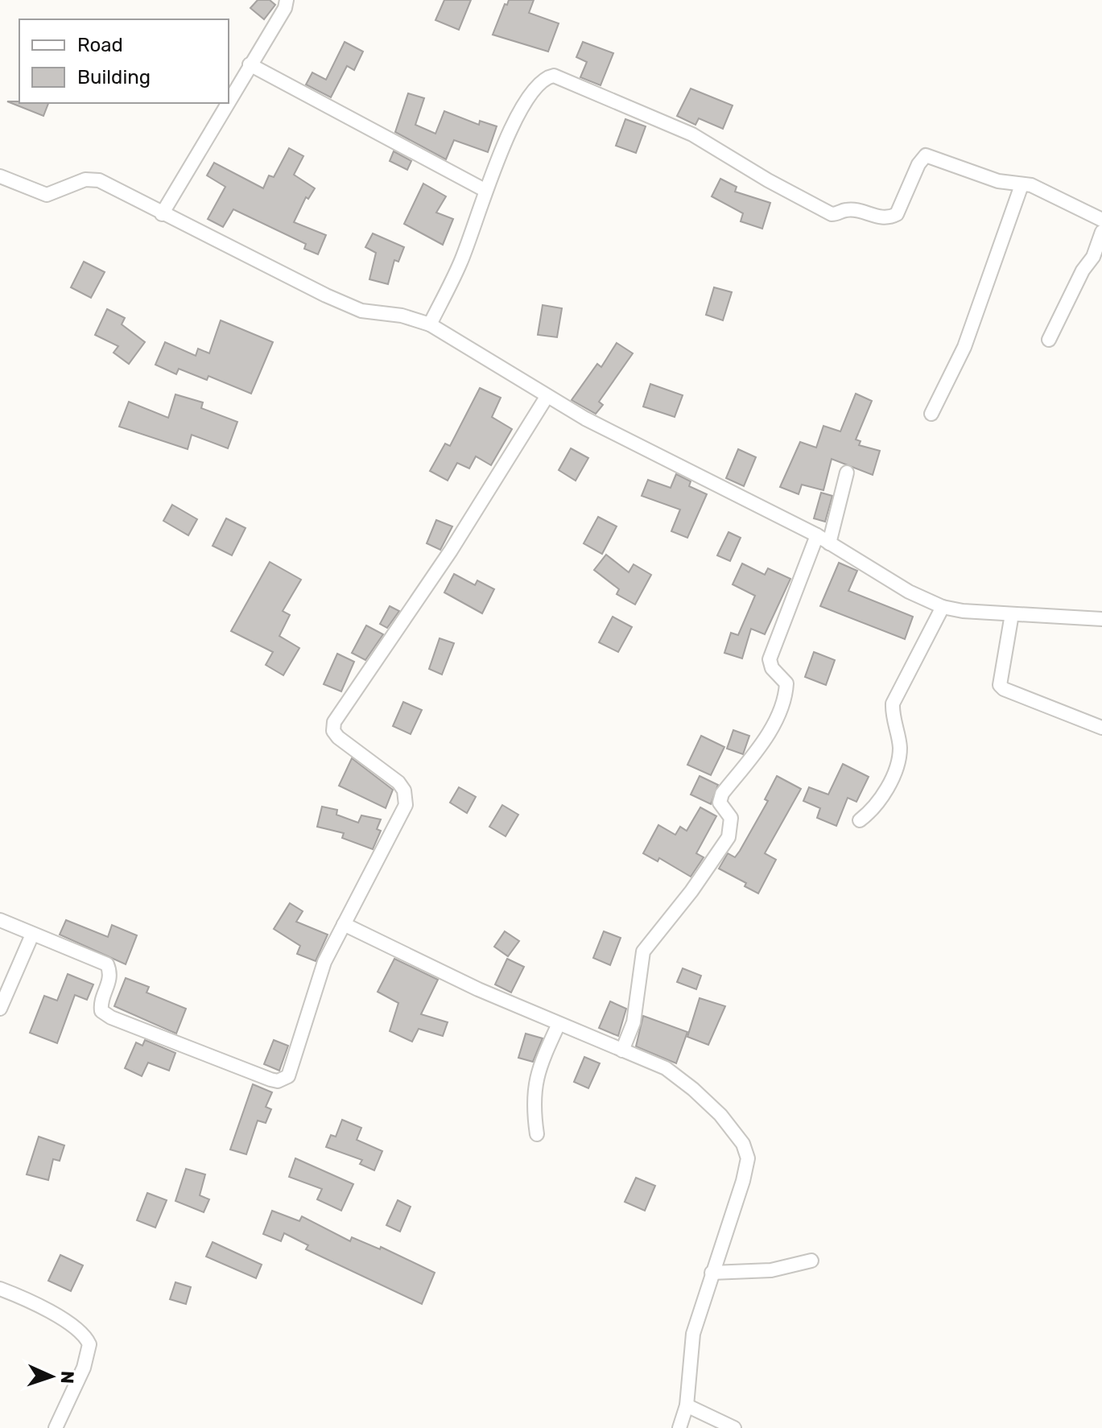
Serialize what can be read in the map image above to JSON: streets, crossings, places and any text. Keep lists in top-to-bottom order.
{
  "legend": ["Road", "Building"],
  "north": "right"
}
